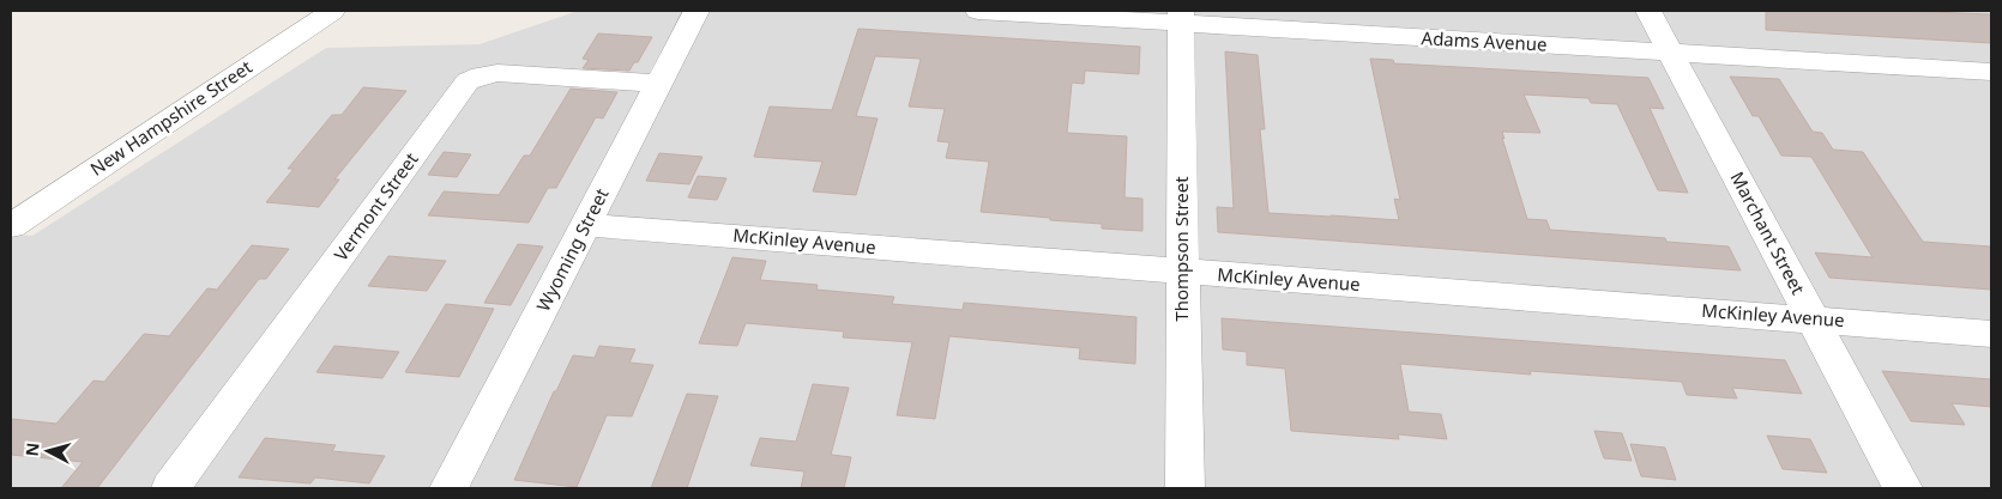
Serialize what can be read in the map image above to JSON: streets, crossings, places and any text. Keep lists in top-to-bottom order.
{
  "streets": {
    "street": [
      "Adams Avenue",
      "New Hampshire Street",
      "Vermont Street",
      "Marchant Street",
      "McKinley Avenue",
      "Thompson Street",
      "Wyoming Street"
    ]
  },
  "crossings": [
    ["Adams Avenue", "Marchant Street"],
    ["Adams Avenue", "Thompson Street"],
    ["Vermont Street", "Wyoming Street"],
    ["Marchant Street", "McKinley Avenue"],
    ["McKinley Avenue", "Thompson Street"],
    ["McKinley Avenue", "Wyoming Street"]
  ],
  "north": "left"
}
